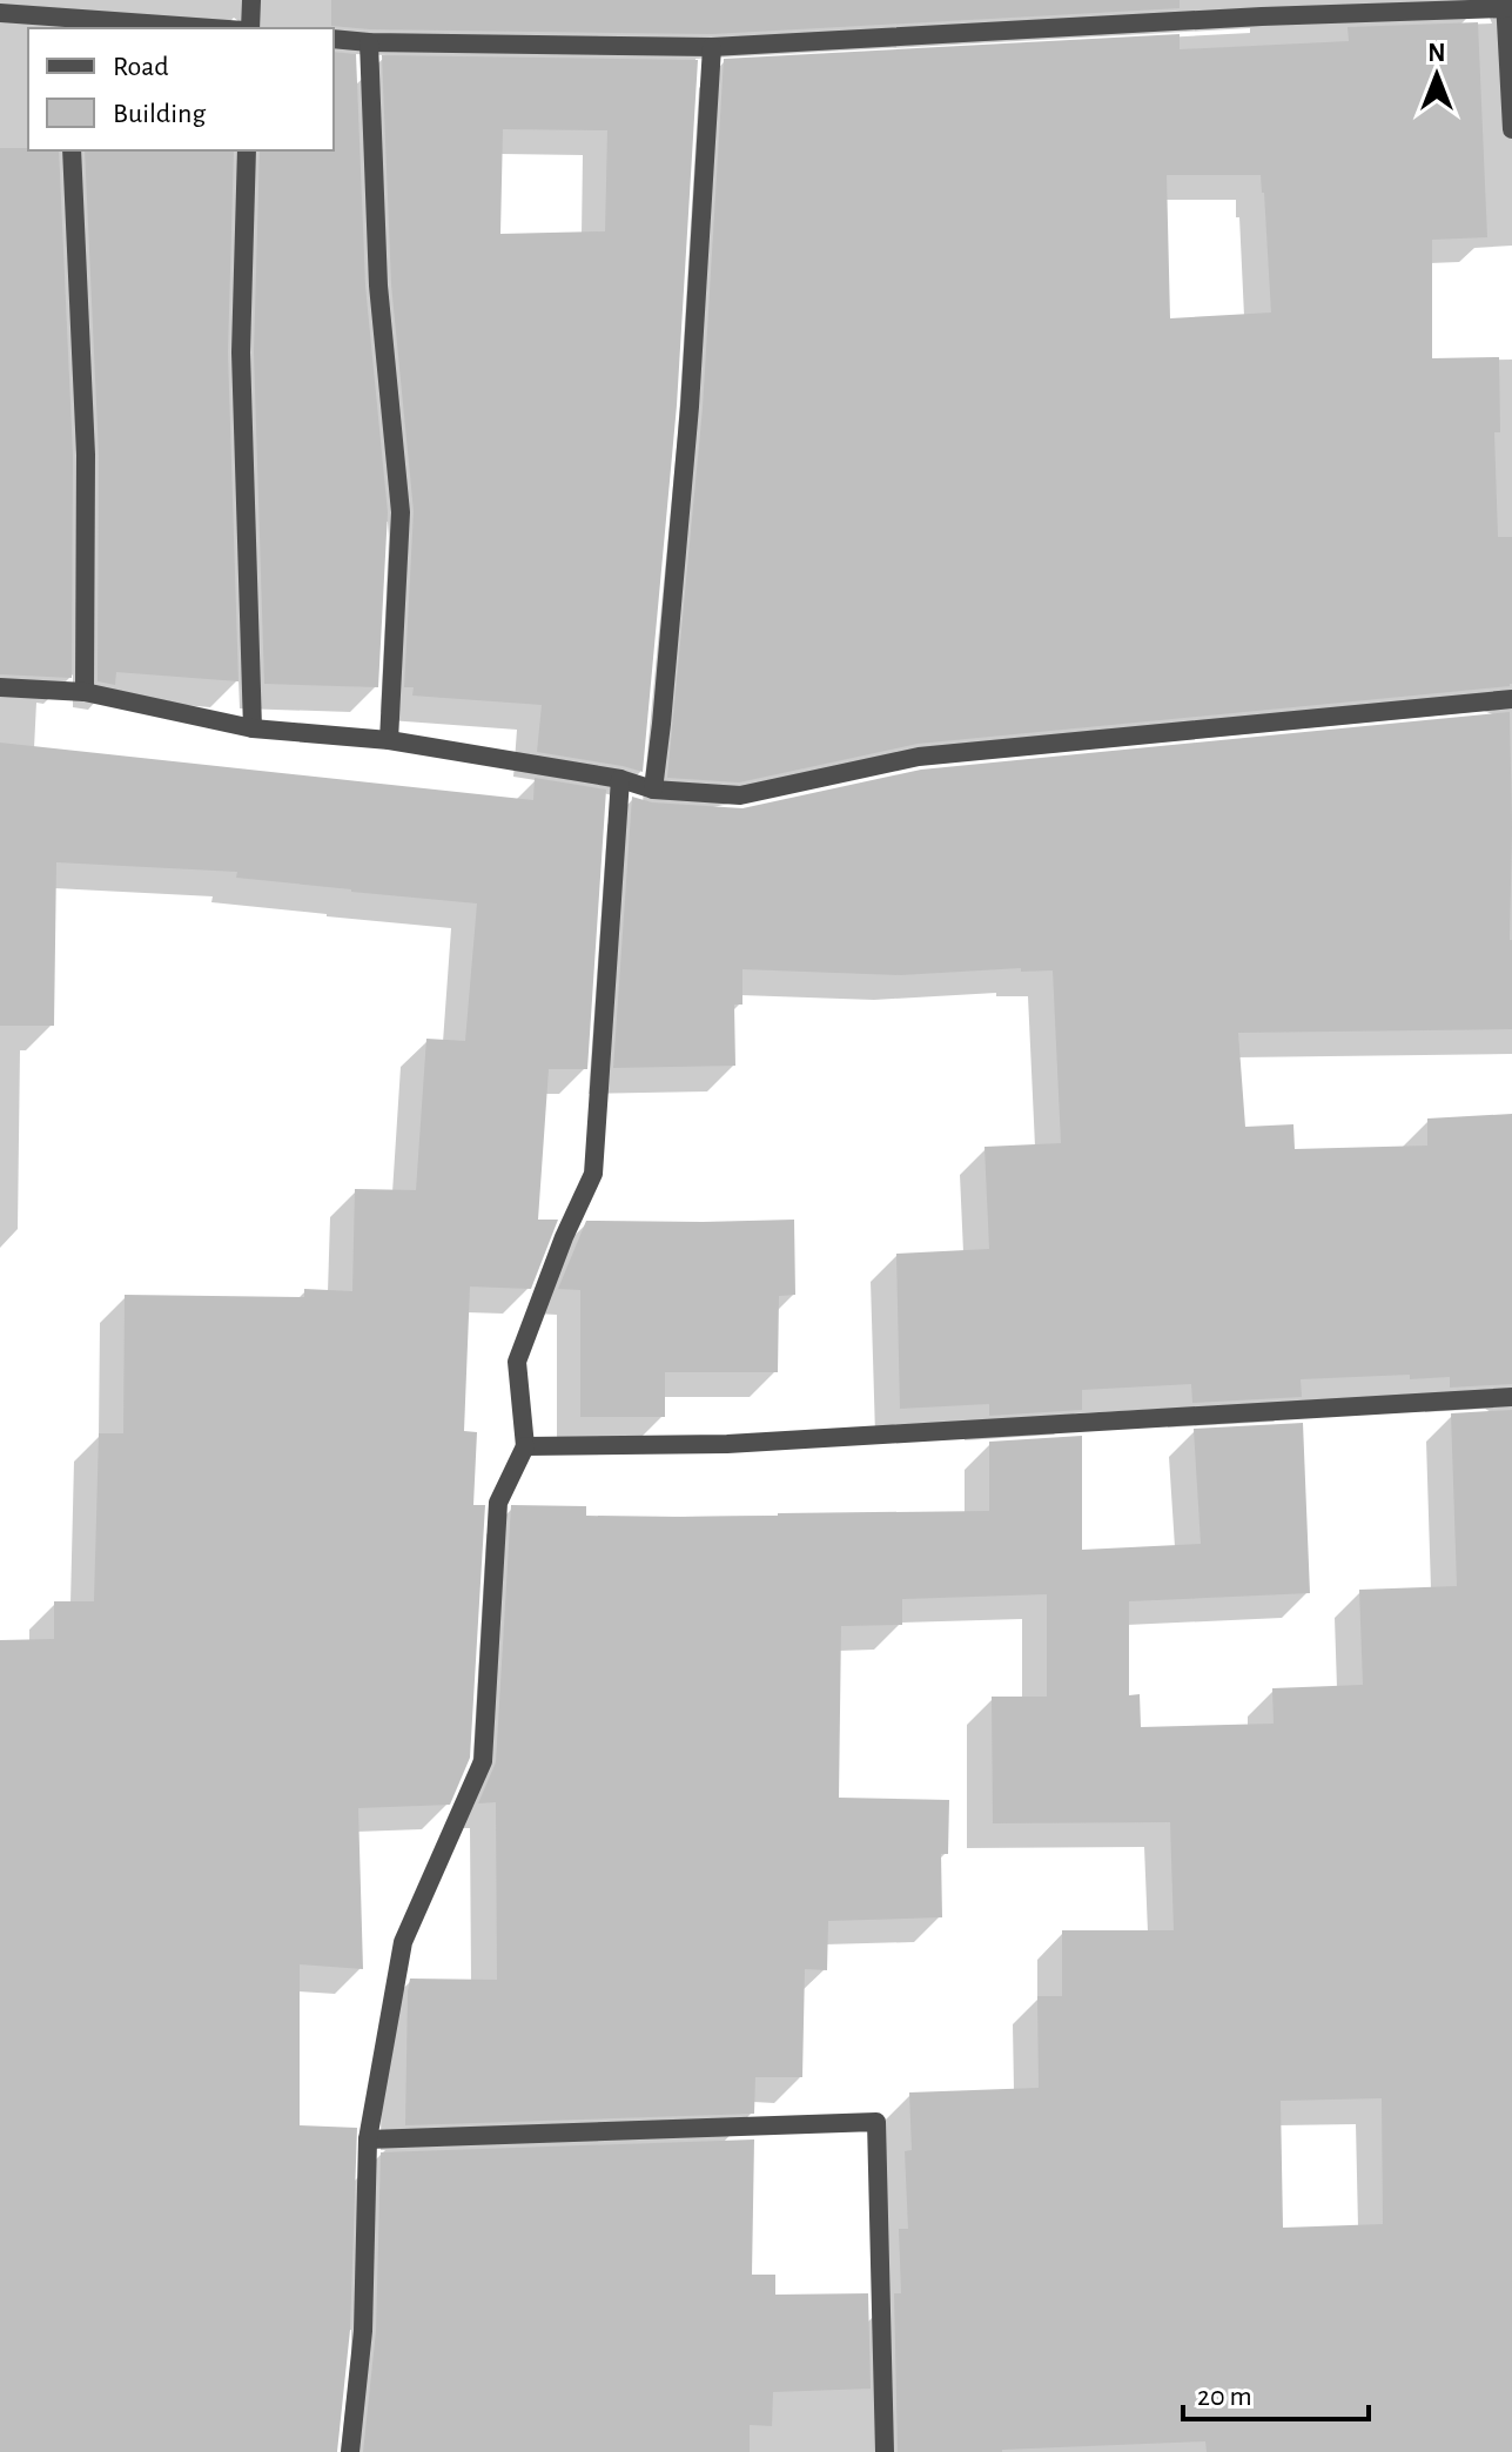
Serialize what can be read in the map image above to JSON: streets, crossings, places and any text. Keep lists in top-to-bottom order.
{
  "legend": ["Road", "Building"],
  "scale_bar": "20 m",
  "north": "top"
}
